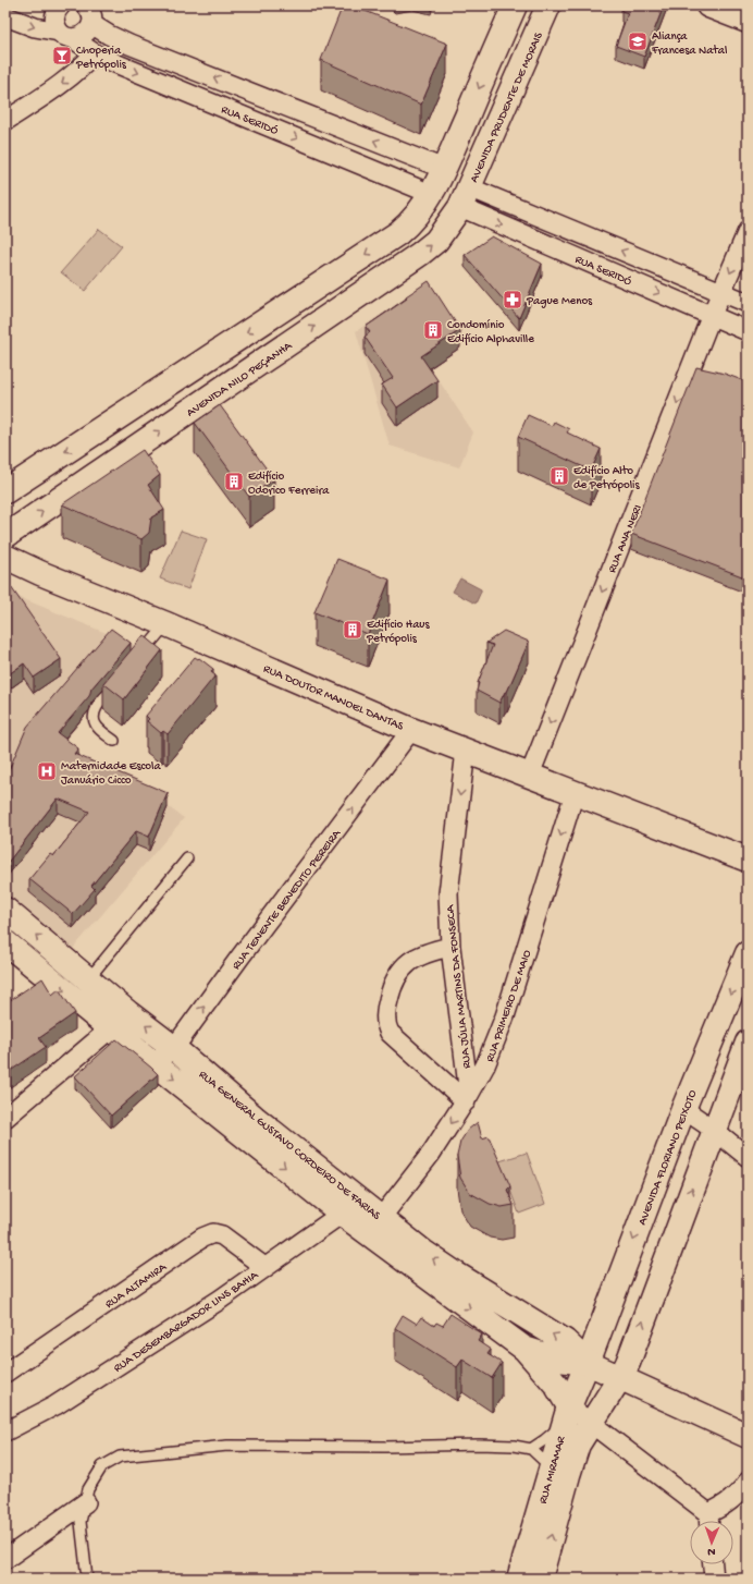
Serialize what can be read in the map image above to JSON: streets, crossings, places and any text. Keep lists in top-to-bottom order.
{
  "streets": {
    "main road": [
      "AVENIDA PRUDENTE DE MORAIS",
      "AVENIDA NILO PEÇANHA",
      "RUA DOUTOR MANOEL DANTAS",
      "RUA GENERAL GUSTAVO CORDEIRO DE FARIAS",
      "AVENIDA FLORIANO PEIXOTO",
      "RUA MIRAMAR"
    ],
    "street": [
      "RUA SERIDÓ",
      "RUA ANA NERI",
      "RUA TENENTE BENEDITO PEREIRA",
      "RUA JÚLIA MARTINS DA FONSECA",
      "RUA PRIMEIRO DE MAIO",
      "RUA ALTAMIRA",
      "RUA DESEMBARGADOR LINS BAHIA"
    ]
  },
  "crossings": [
    ["AVENIDA PRUDENTE DE MORAIS", "RUA SERIDÓ"],
    ["AVENIDA PRUDENTE DE MORAIS", "AVENIDA NILO PEÇANHA"],
    ["RUA SERIDÓ", "AVENIDA NILO PEÇANHA"],
    ["RUA SERIDÓ", "RUA ANA NERI"],
    ["RUA ANA NERI", "RUA DOUTOR MANOEL DANTAS"],
    ["RUA DOUTOR MANOEL DANTAS", "RUA TENENTE BENEDITO PEREIRA"],
    ["RUA DOUTOR MANOEL DANTAS", "RUA JÚLIA MARTINS DA FONSECA"],
    ["RUA DOUTOR MANOEL DANTAS", "RUA PRIMEIRO DE MAIO"],
    ["RUA TENENTE BENEDITO PEREIRA", "RUA GENERAL GUSTAVO CORDEIRO DE FARIAS"],
    ["RUA JÚLIA MARTINS DA FONSECA", "RUA PRIMEIRO DE MAIO"],
    ["RUA PRIMEIRO DE MAIO", "RUA GENERAL GUSTAVO CORDEIRO DE FARIAS"],
    ["RUA GENERAL GUSTAVO CORDEIRO DE FARIAS", "AVENIDA FLORIANO PEIXOTO"],
    ["RUA GENERAL GUSTAVO CORDEIRO DE FARIAS", "RUA DESEMBARGADOR LINS BAHIA"],
    ["RUA GENERAL GUSTAVO CORDEIRO DE FARIAS", "RUA MIRAMAR"],
    ["AVENIDA FLORIANO PEIXOTO", "RUA MIRAMAR"],
    ["RUA ALTAMIRA", "RUA DESEMBARGADOR LINS BAHIA"]
  ],
  "one_way": [
    "RUA ANA NERI",
    "RUA TENENTE BENEDITO PEREIRA",
    "RUA JÚLIA MARTINS DA FONSECA",
    "RUA PRIMEIRO DE MAIO"
  ],
  "places": {
    "school or university": ["Aliança Francesa Natal"],
    "bar": ["Choperia Petrópolis"],
    "pharmacy": ["Pague Menos"],
    "building": [
      "Condomínio Edifício Alphaville",
      "Edifício Alto de Petrópolis",
      "Edifício Odorico Ferreira",
      "Edifício Haus Petrópolis"
    ],
    "hospital": ["Maternidade Escola Januário Cicco"]
  },
  "north": "bottom"
}
